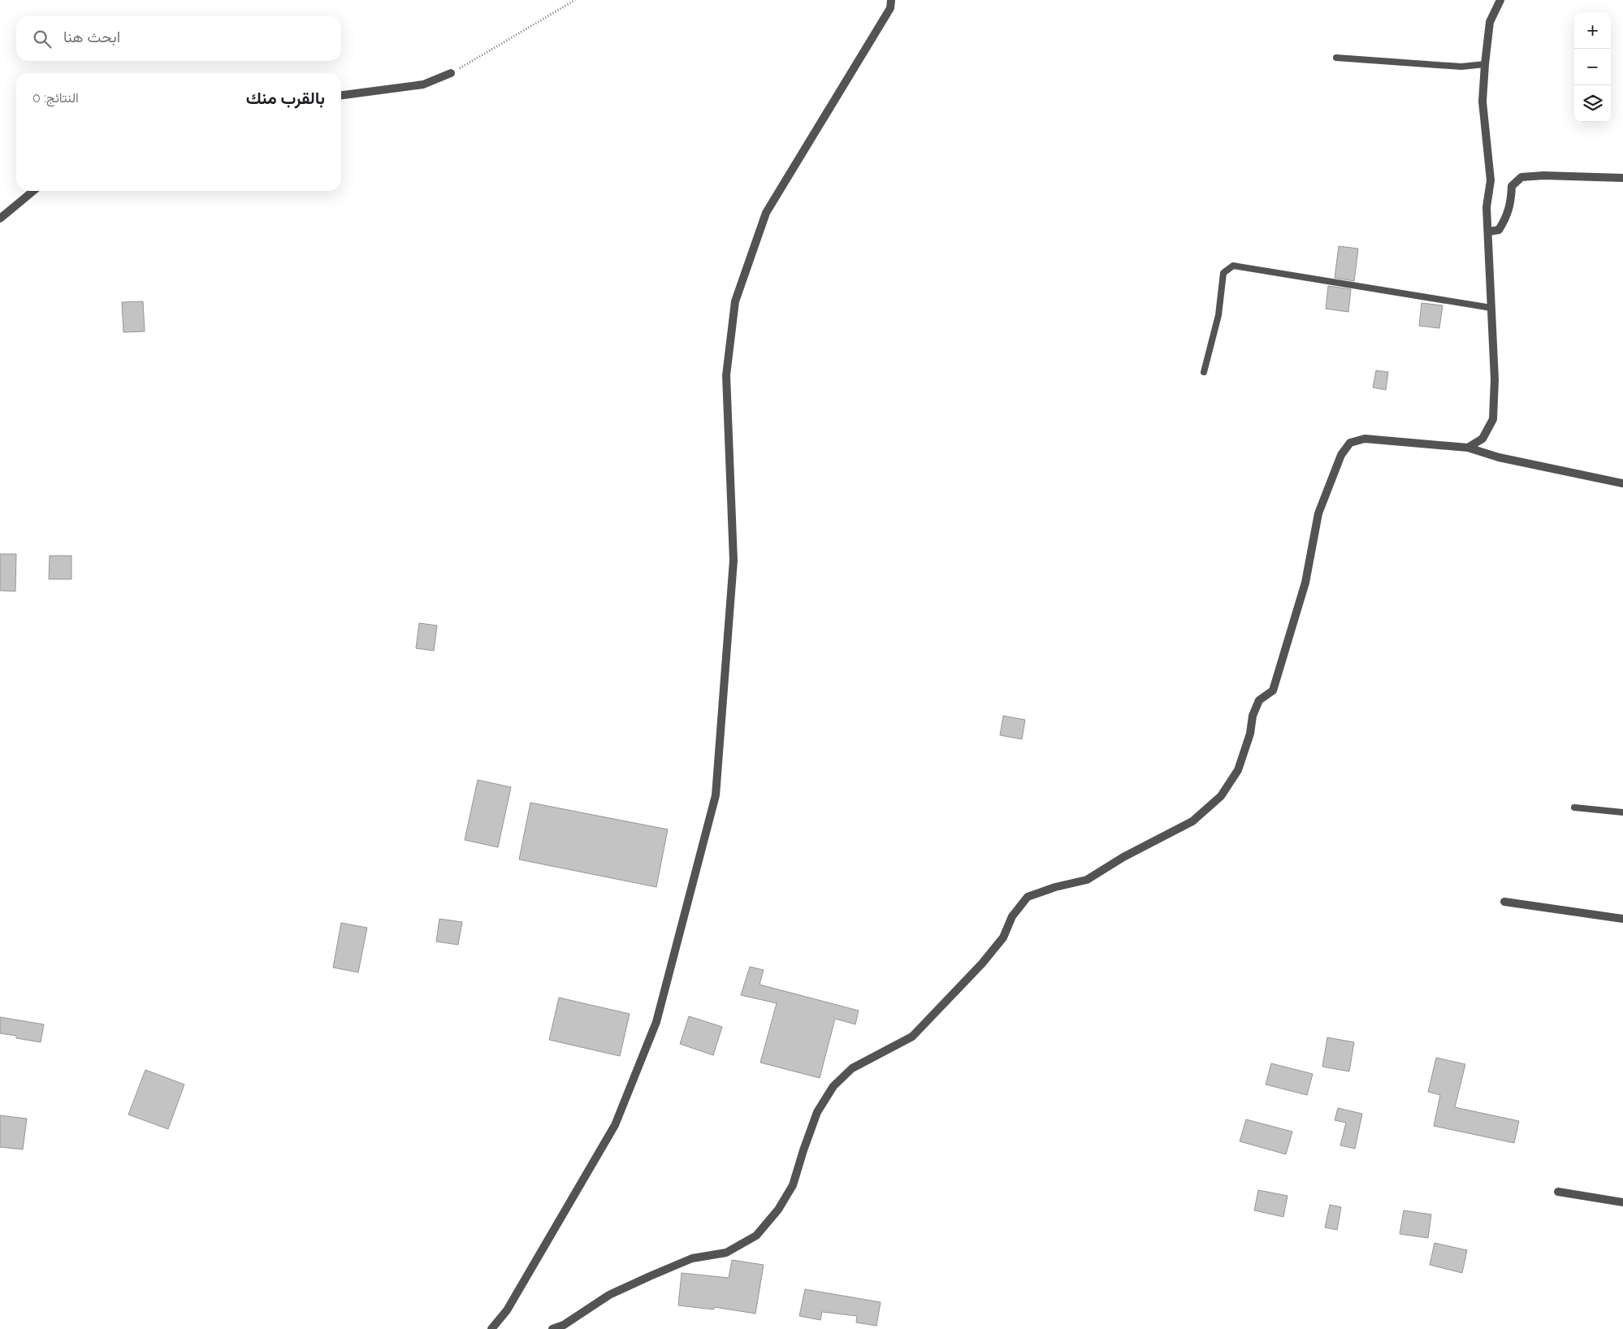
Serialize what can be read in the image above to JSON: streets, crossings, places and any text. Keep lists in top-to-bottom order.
{
  "page": {
    "map_buttons": ["+", "−"],
    "search": "ابحث هنا",
    "heading": ["بالقرب منك", "النتائج: 0"]
  }
}
